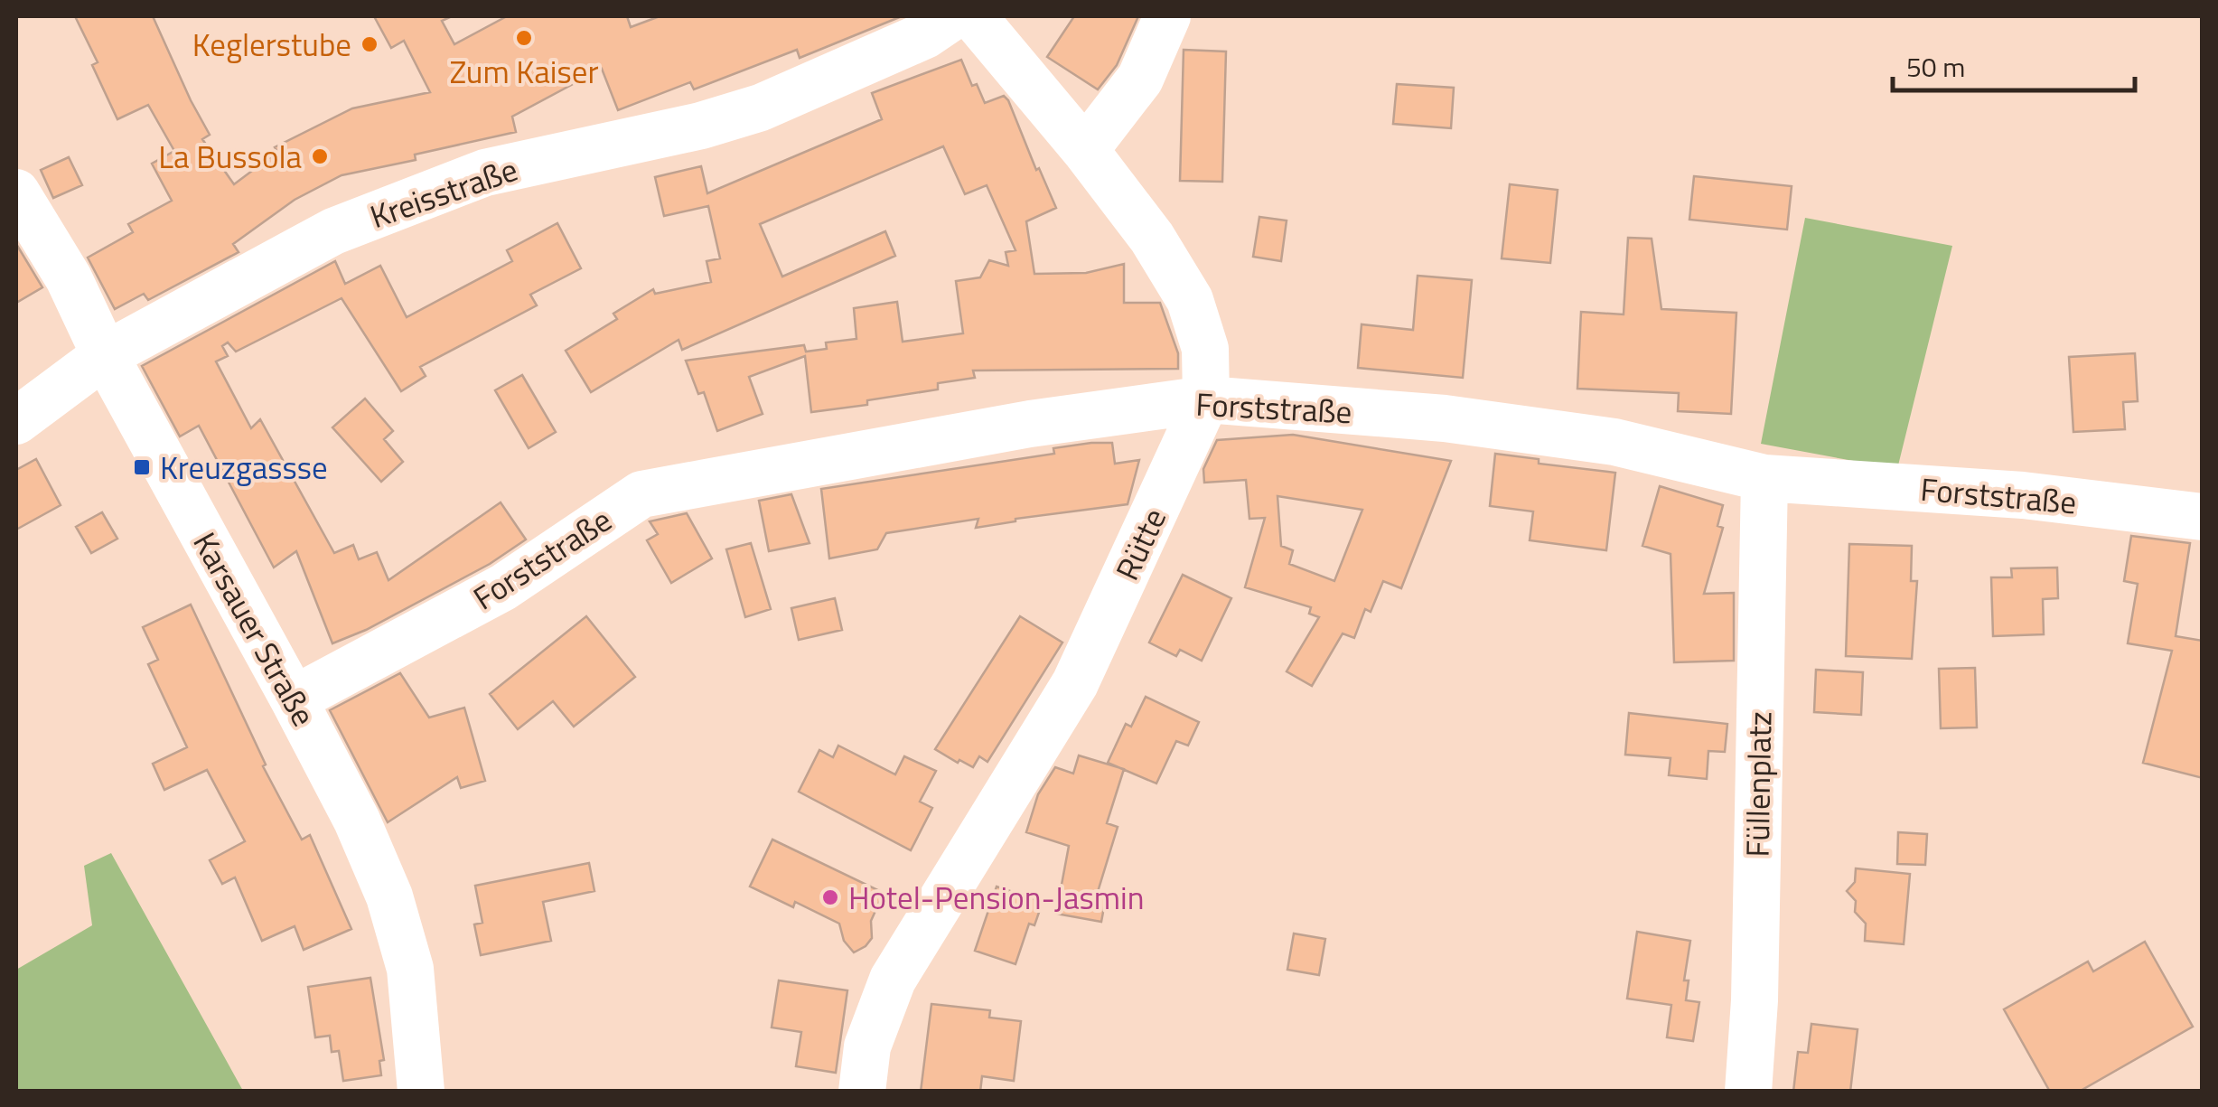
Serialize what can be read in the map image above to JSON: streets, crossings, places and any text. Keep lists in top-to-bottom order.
{
  "streets": {
    "street": [
      "Kreisstraße",
      "Forststraße",
      "Rütte",
      "Karsauer Straße",
      "Füllenplatz"
    ]
  },
  "crossings": [
    ["Kreisstraße", "Karsauer Straße"],
    ["Forststraße", "Rütte"],
    ["Forststraße", "Karsauer Straße"],
    ["Forststraße", "Füllenplatz"]
  ],
  "places": {
    "other": [
      "Zum Kaiser",
      "Keglerstube",
      "La Bussola",
      "Hotel-Pension-Jasmin"
    ],
    "transit": ["Kreuzgassse"]
  },
  "scale_bar": "50 m"
}
